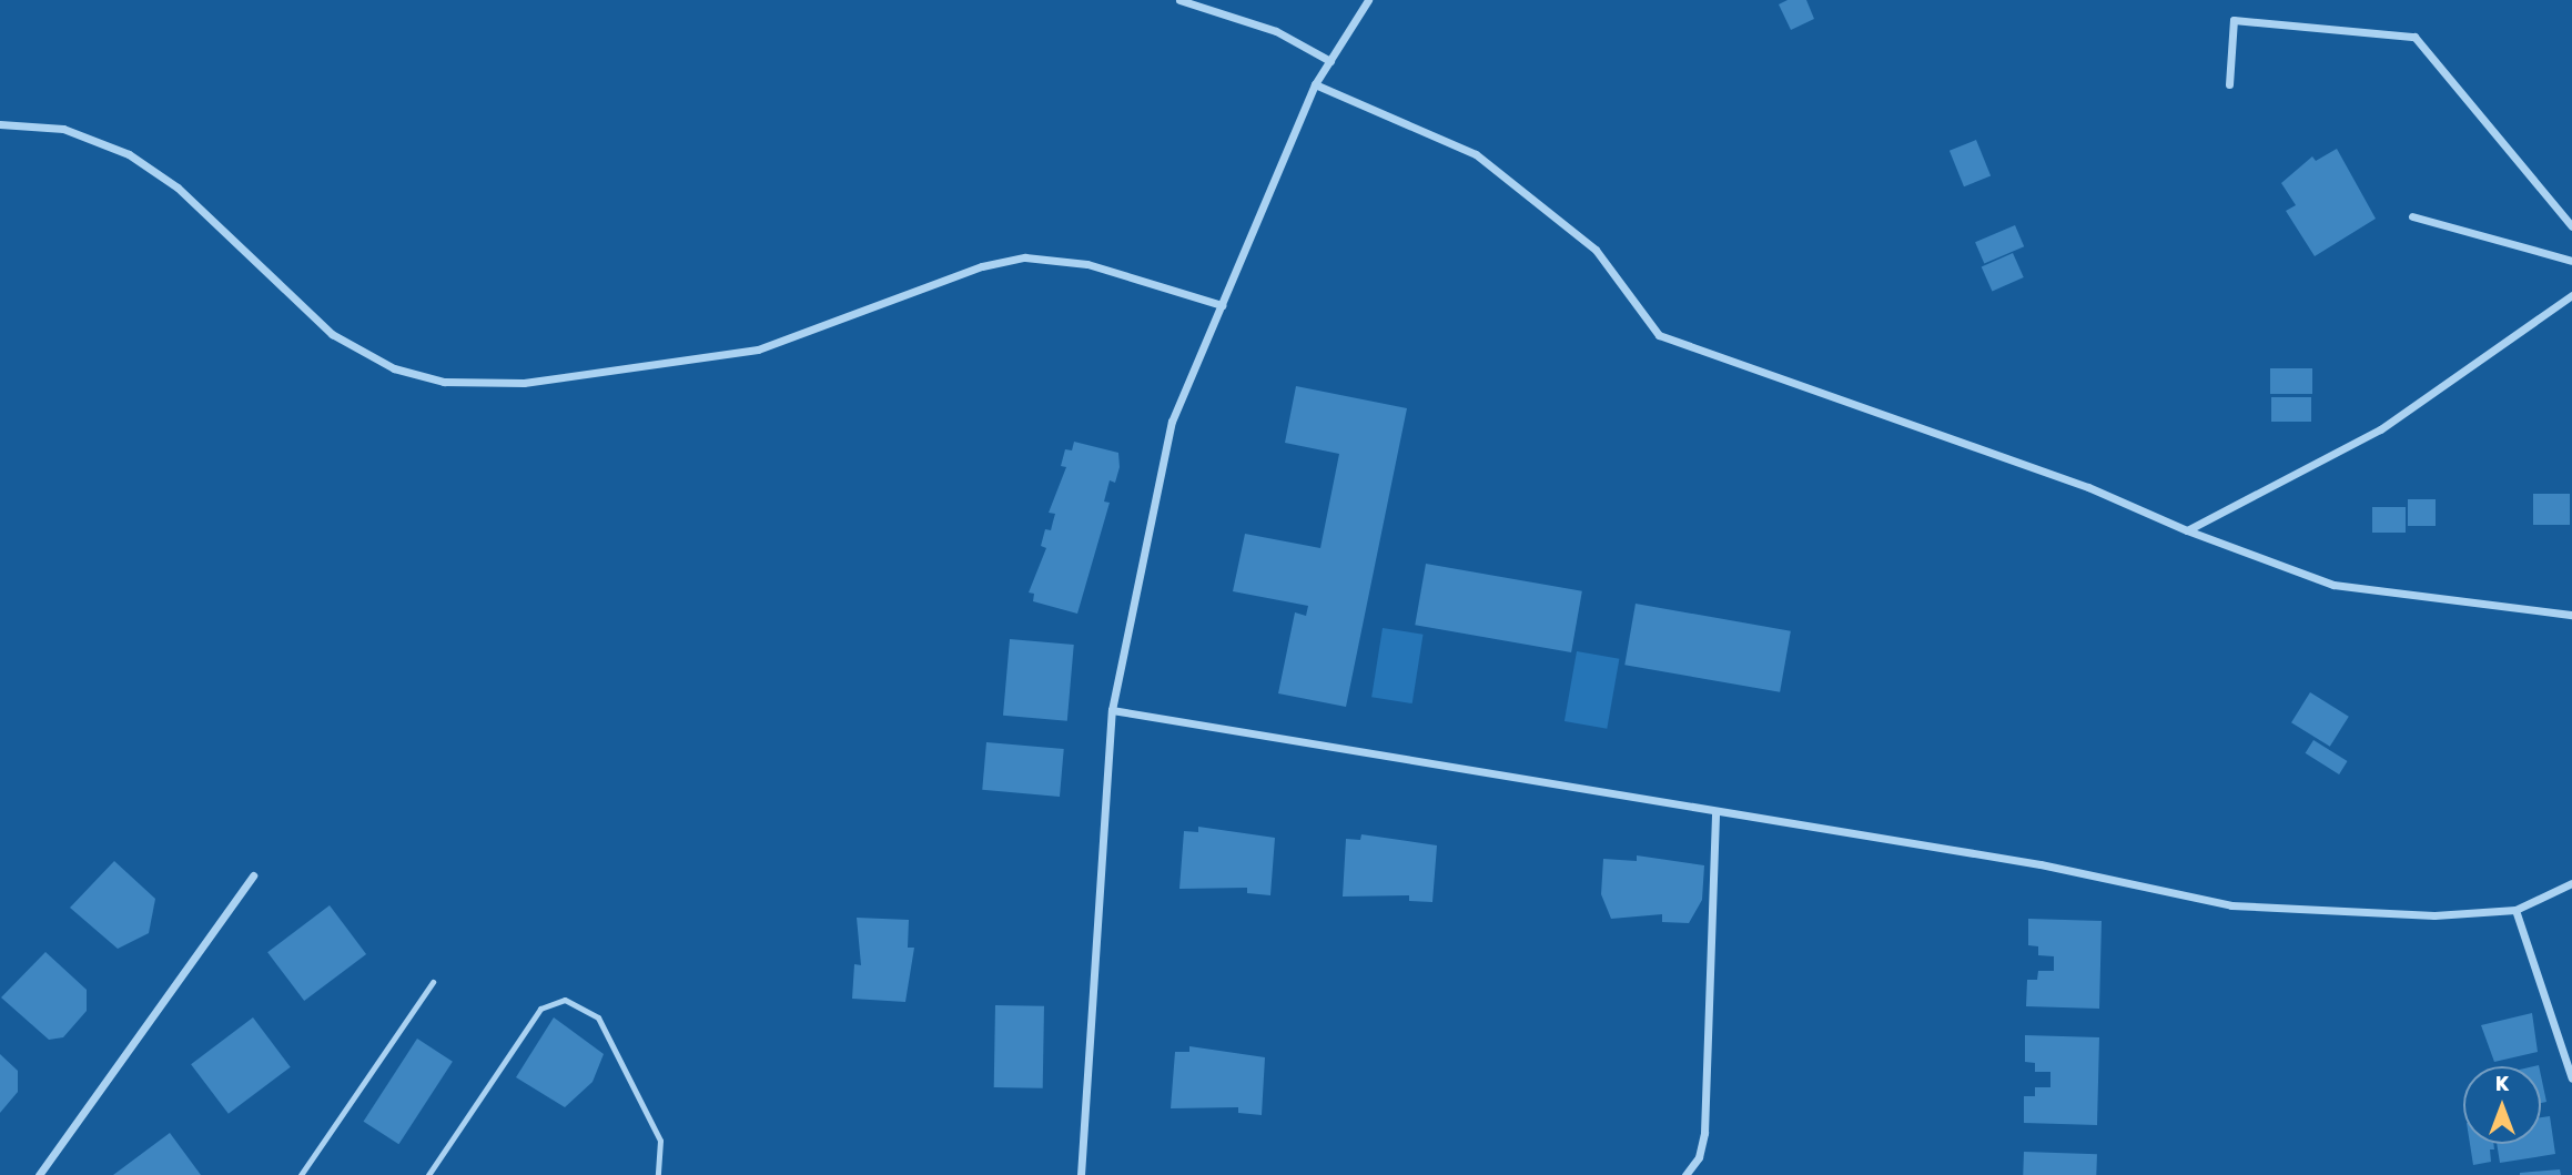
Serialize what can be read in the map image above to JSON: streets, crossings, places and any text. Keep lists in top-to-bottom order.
{
  "north": "top"
}
